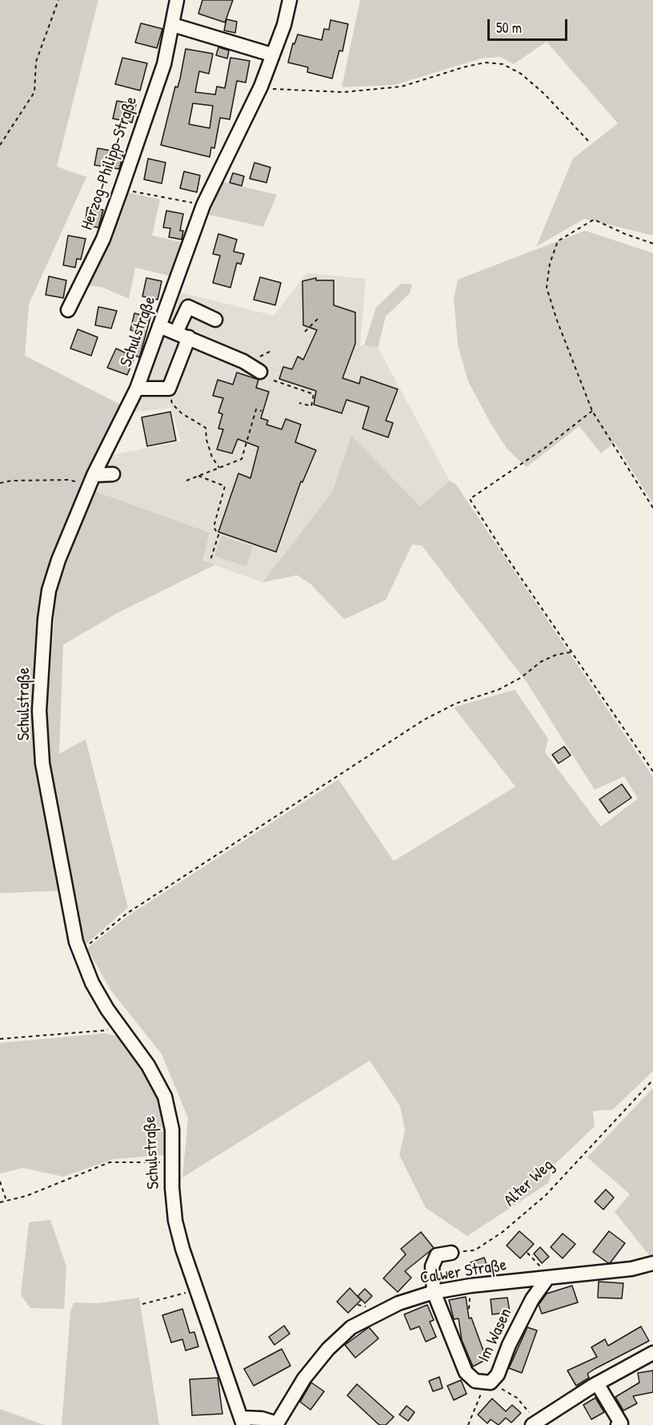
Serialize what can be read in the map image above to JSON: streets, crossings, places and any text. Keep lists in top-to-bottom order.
{
  "streets": {
    "street": [
      "Herzog-Philipp-Straße",
      "Schulstraße",
      "Calwer Straße",
      "Im Wasen"
    ],
    "path": ["Alter Weg"]
  },
  "crossings": [
    ["Schulstraße", "Calwer Straße"],
    ["Calwer Straße", "Im Wasen"]
  ],
  "scale_bar": "50 m"
}
